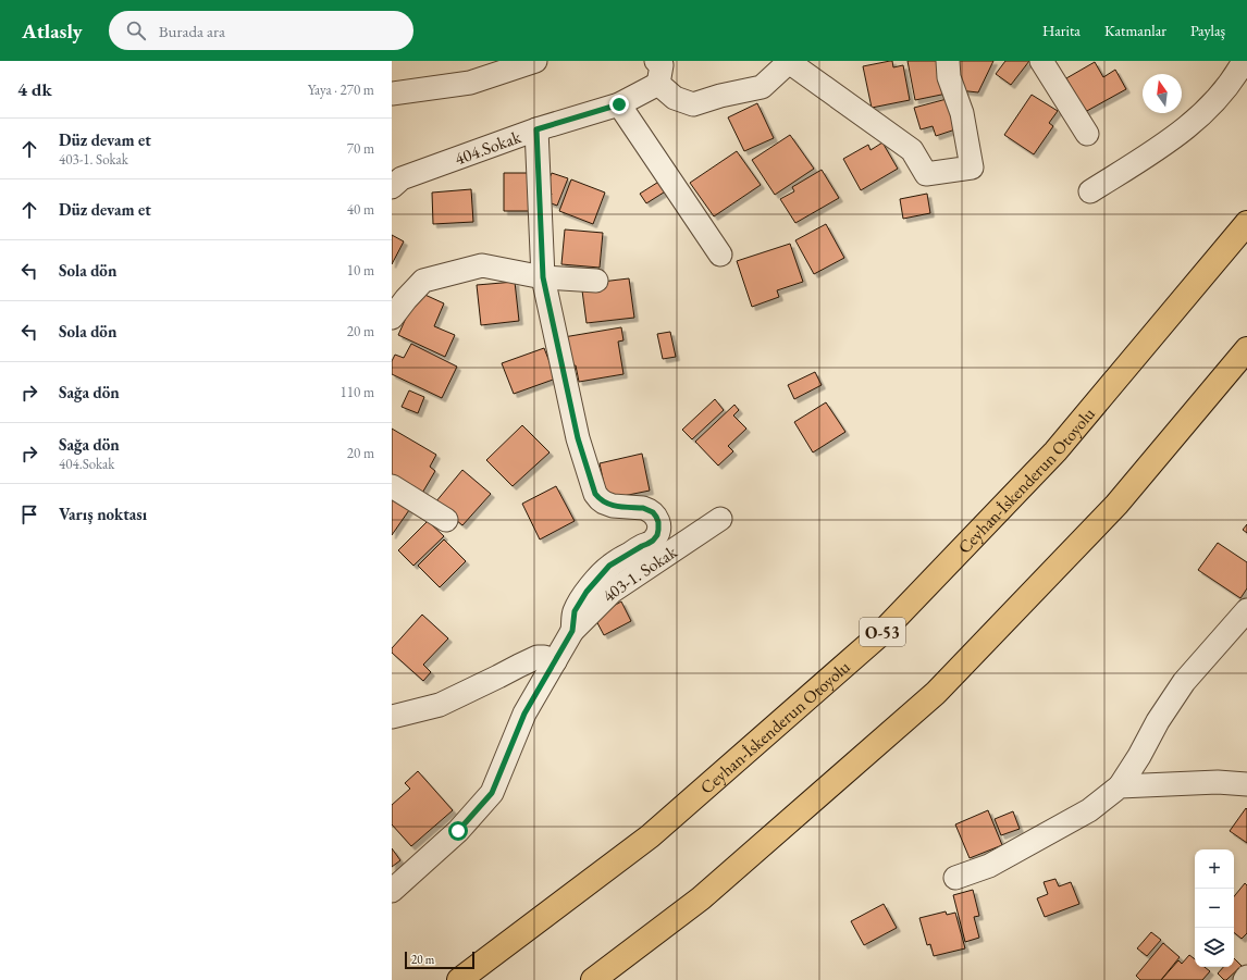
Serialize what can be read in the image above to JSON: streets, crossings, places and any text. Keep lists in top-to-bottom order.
{
  "streets": {
    "highway": ["Ceyhan-İskenderun Otoyolu", "O-53"],
    "street": ["404.Sokak", "403-1. Sokak"]
  },
  "scale_bar": "20 m",
  "north": "top",
  "page": {
    "header": "Atlasly",
    "search": "Burada ara",
    "nav": ["Harita", "Katmanlar", "Paylaş"],
    "heading": ["4 dk", "Yaya · 270 m"],
    "list": [
      ["Düz devam et", "403-1. Sokak", "70 m"],
      ["Düz devam et", "40 m"],
      ["Sola dön", "10 m"],
      ["Sola dön", "20 m"],
      ["Sağa dön", "110 m"],
      ["Sağa dön", "404.Sokak", "20 m"],
      "Varış noktası"
    ],
    "map_buttons": ["+", "−"],
    "scale": "20 m"
  }
}
